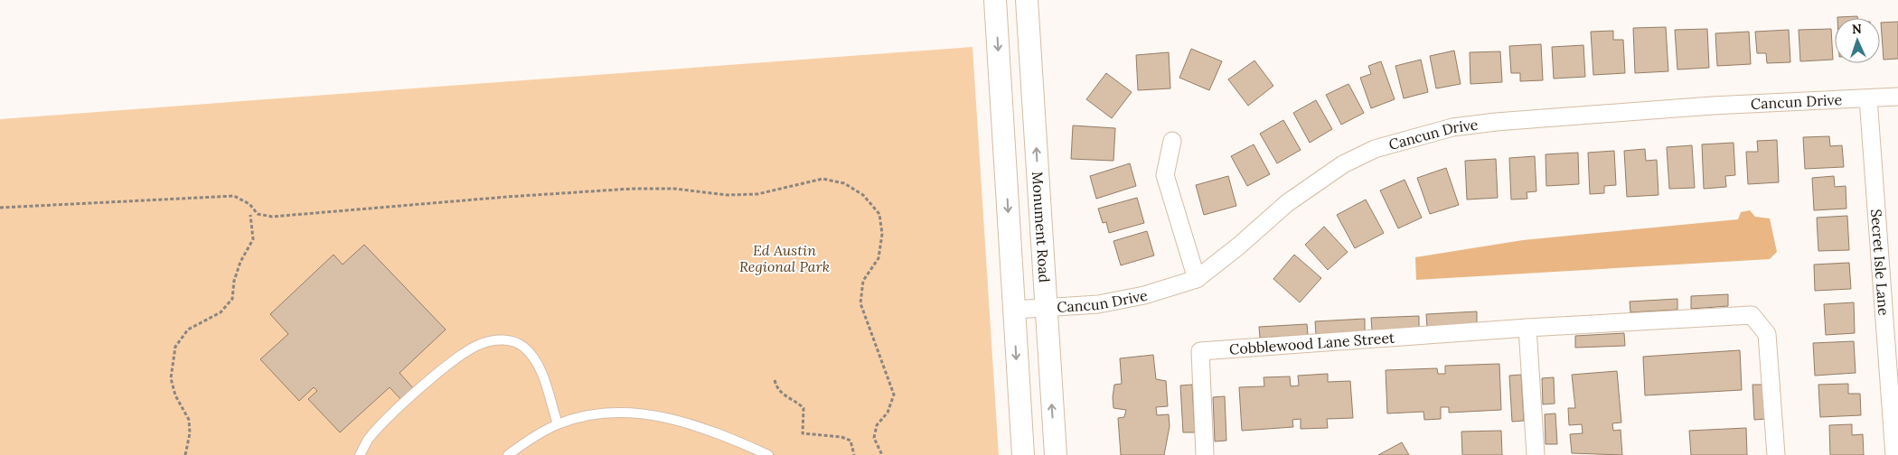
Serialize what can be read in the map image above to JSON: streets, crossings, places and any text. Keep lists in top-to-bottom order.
{
  "streets": {
    "street": [
      "Cancun Drive",
      "Monument Road",
      "Secret Isle Lane",
      "Cobblewood Lane Street"
    ]
  },
  "crossings": [
    ["Cancun Drive", "Monument Road"],
    ["Cancun Drive", "Secret Isle Lane"]
  ],
  "parks": ["Ed Austin Regional Park"],
  "north": "top"
}
